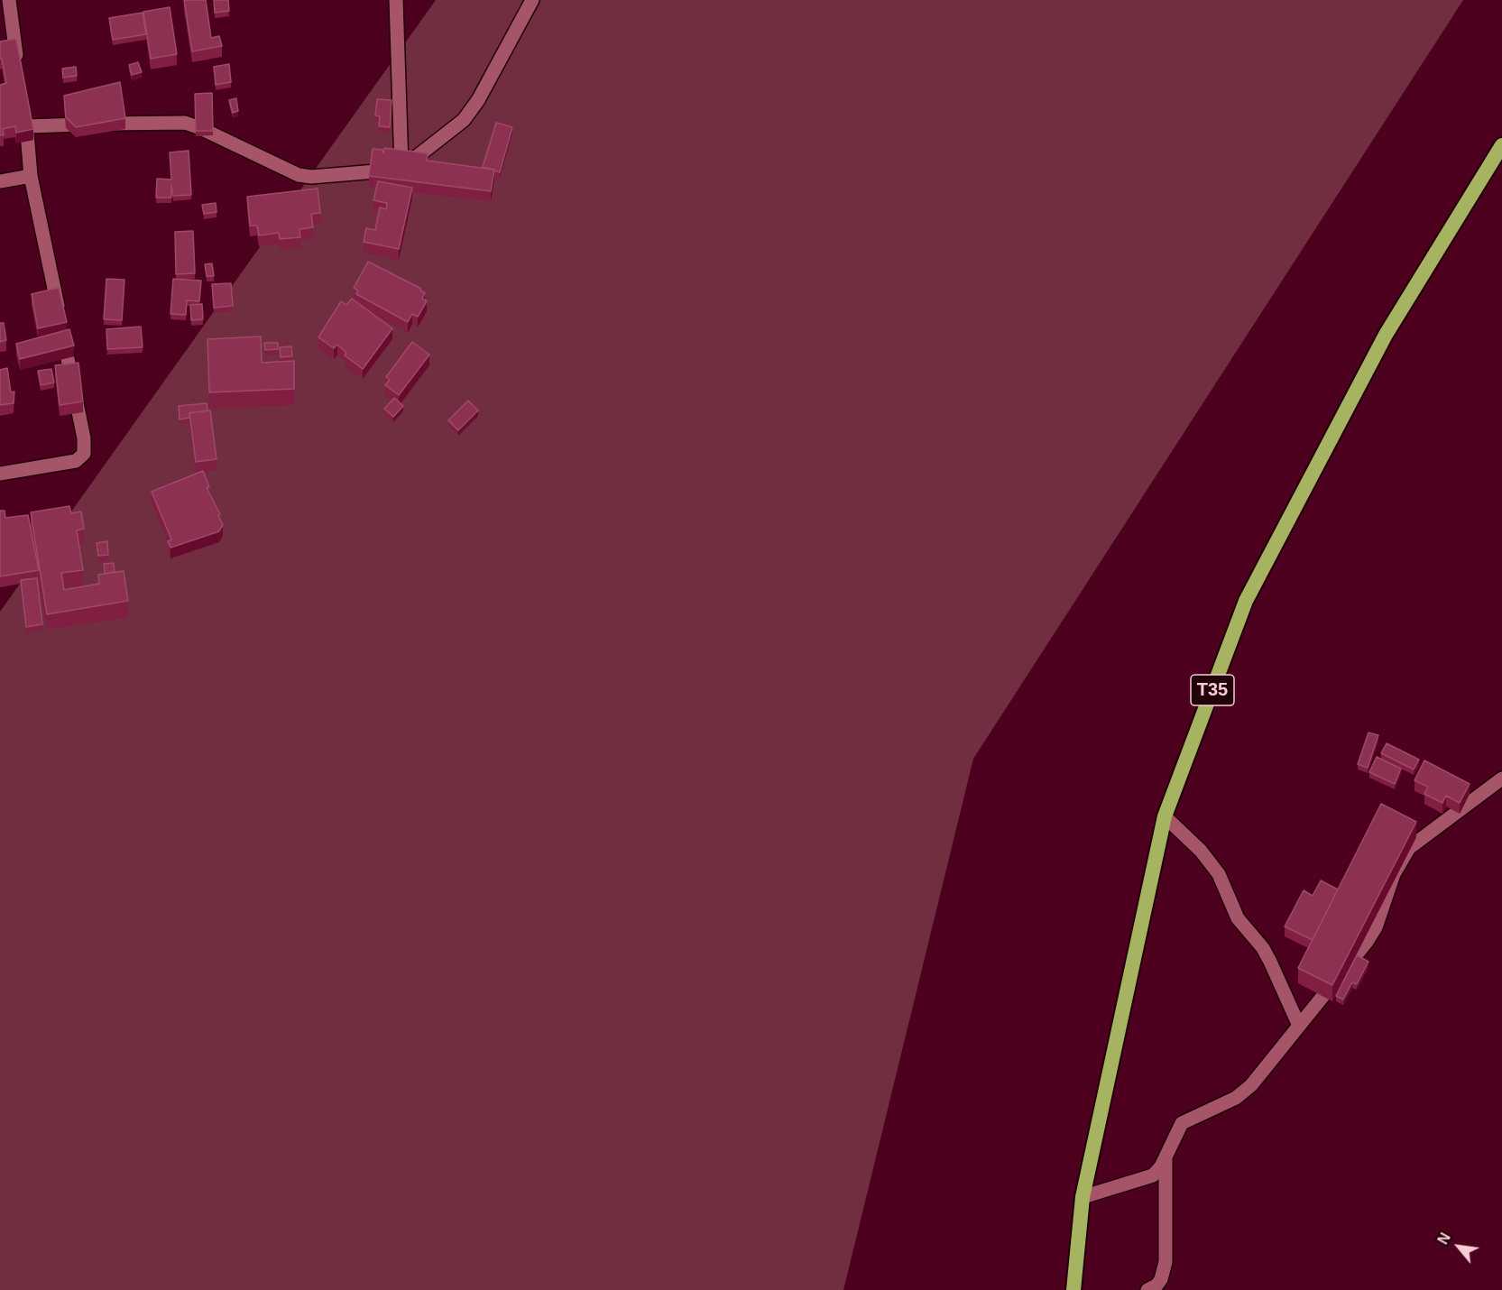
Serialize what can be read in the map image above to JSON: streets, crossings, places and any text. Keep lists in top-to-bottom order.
{
  "streets": {
    "highway": ["T35"]
  },
  "north": "top left"
}
